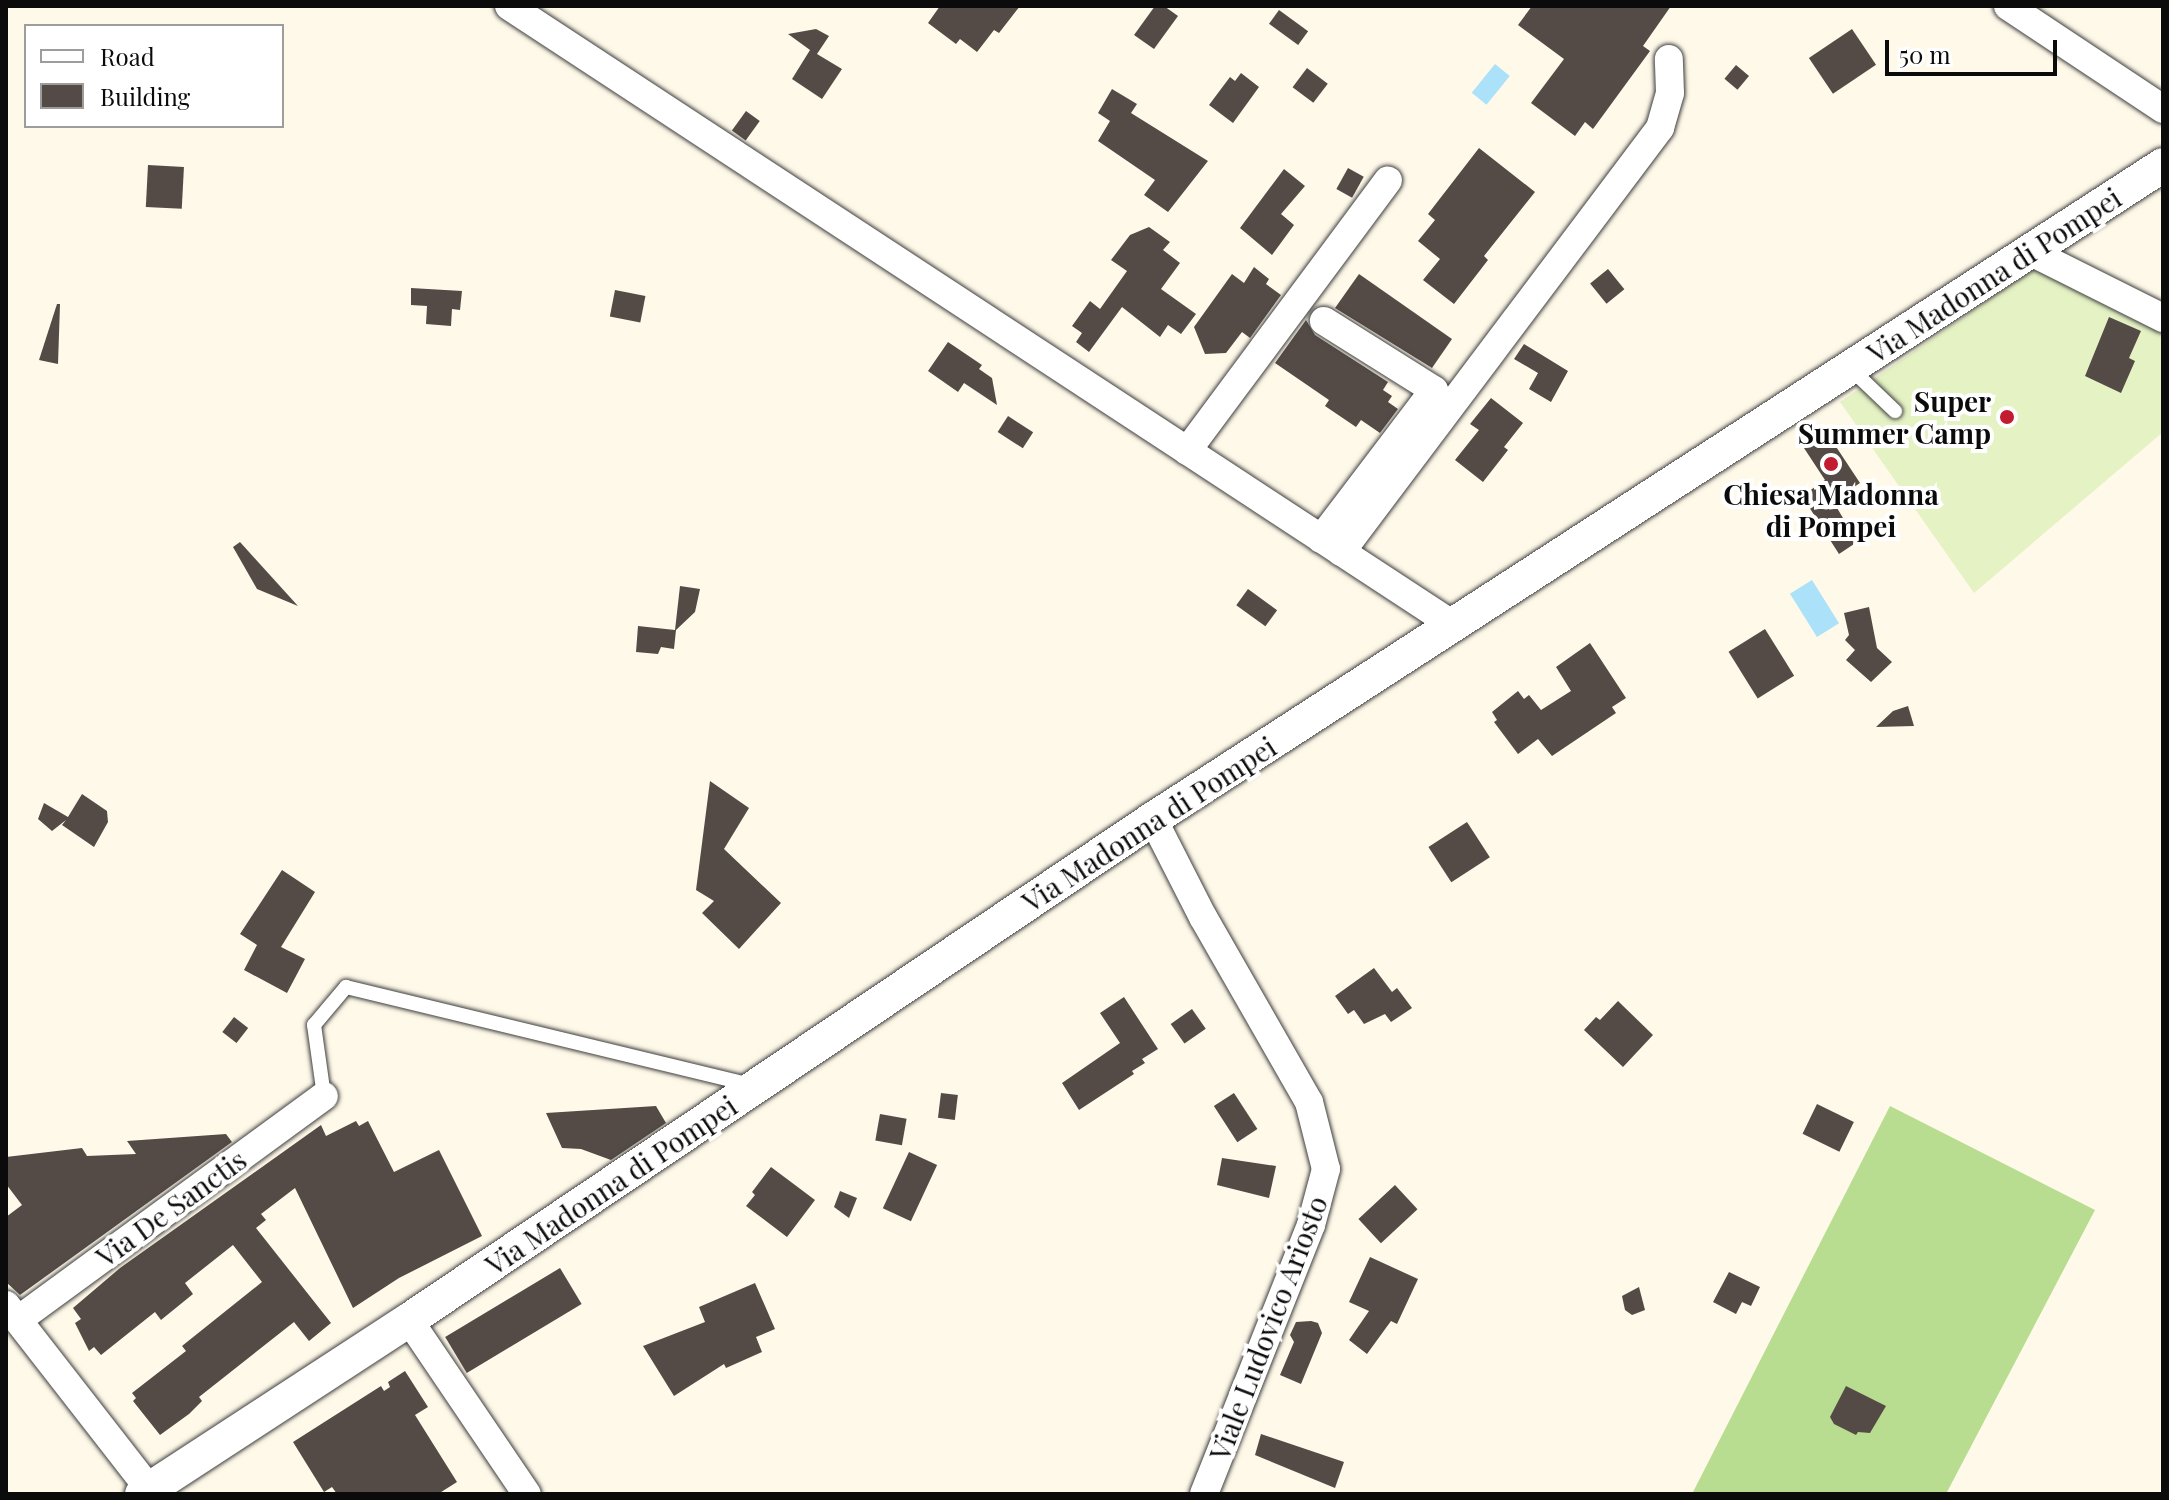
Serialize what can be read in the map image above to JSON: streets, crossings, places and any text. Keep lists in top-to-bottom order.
{
  "streets": {
    "street": ["Via Madonna di Pompei", "Via De Sanctis", "Viale Ludovico Ariosto"]
  },
  "crossings": [
    ["Via Madonna di Pompei", "Viale Ludovico Ariosto"]
  ],
  "places": ["Super Summer Camp", "Chiesa Madonna di Pompei"],
  "legend": ["Road", "Building"],
  "scale_bar": "50 m"
}
